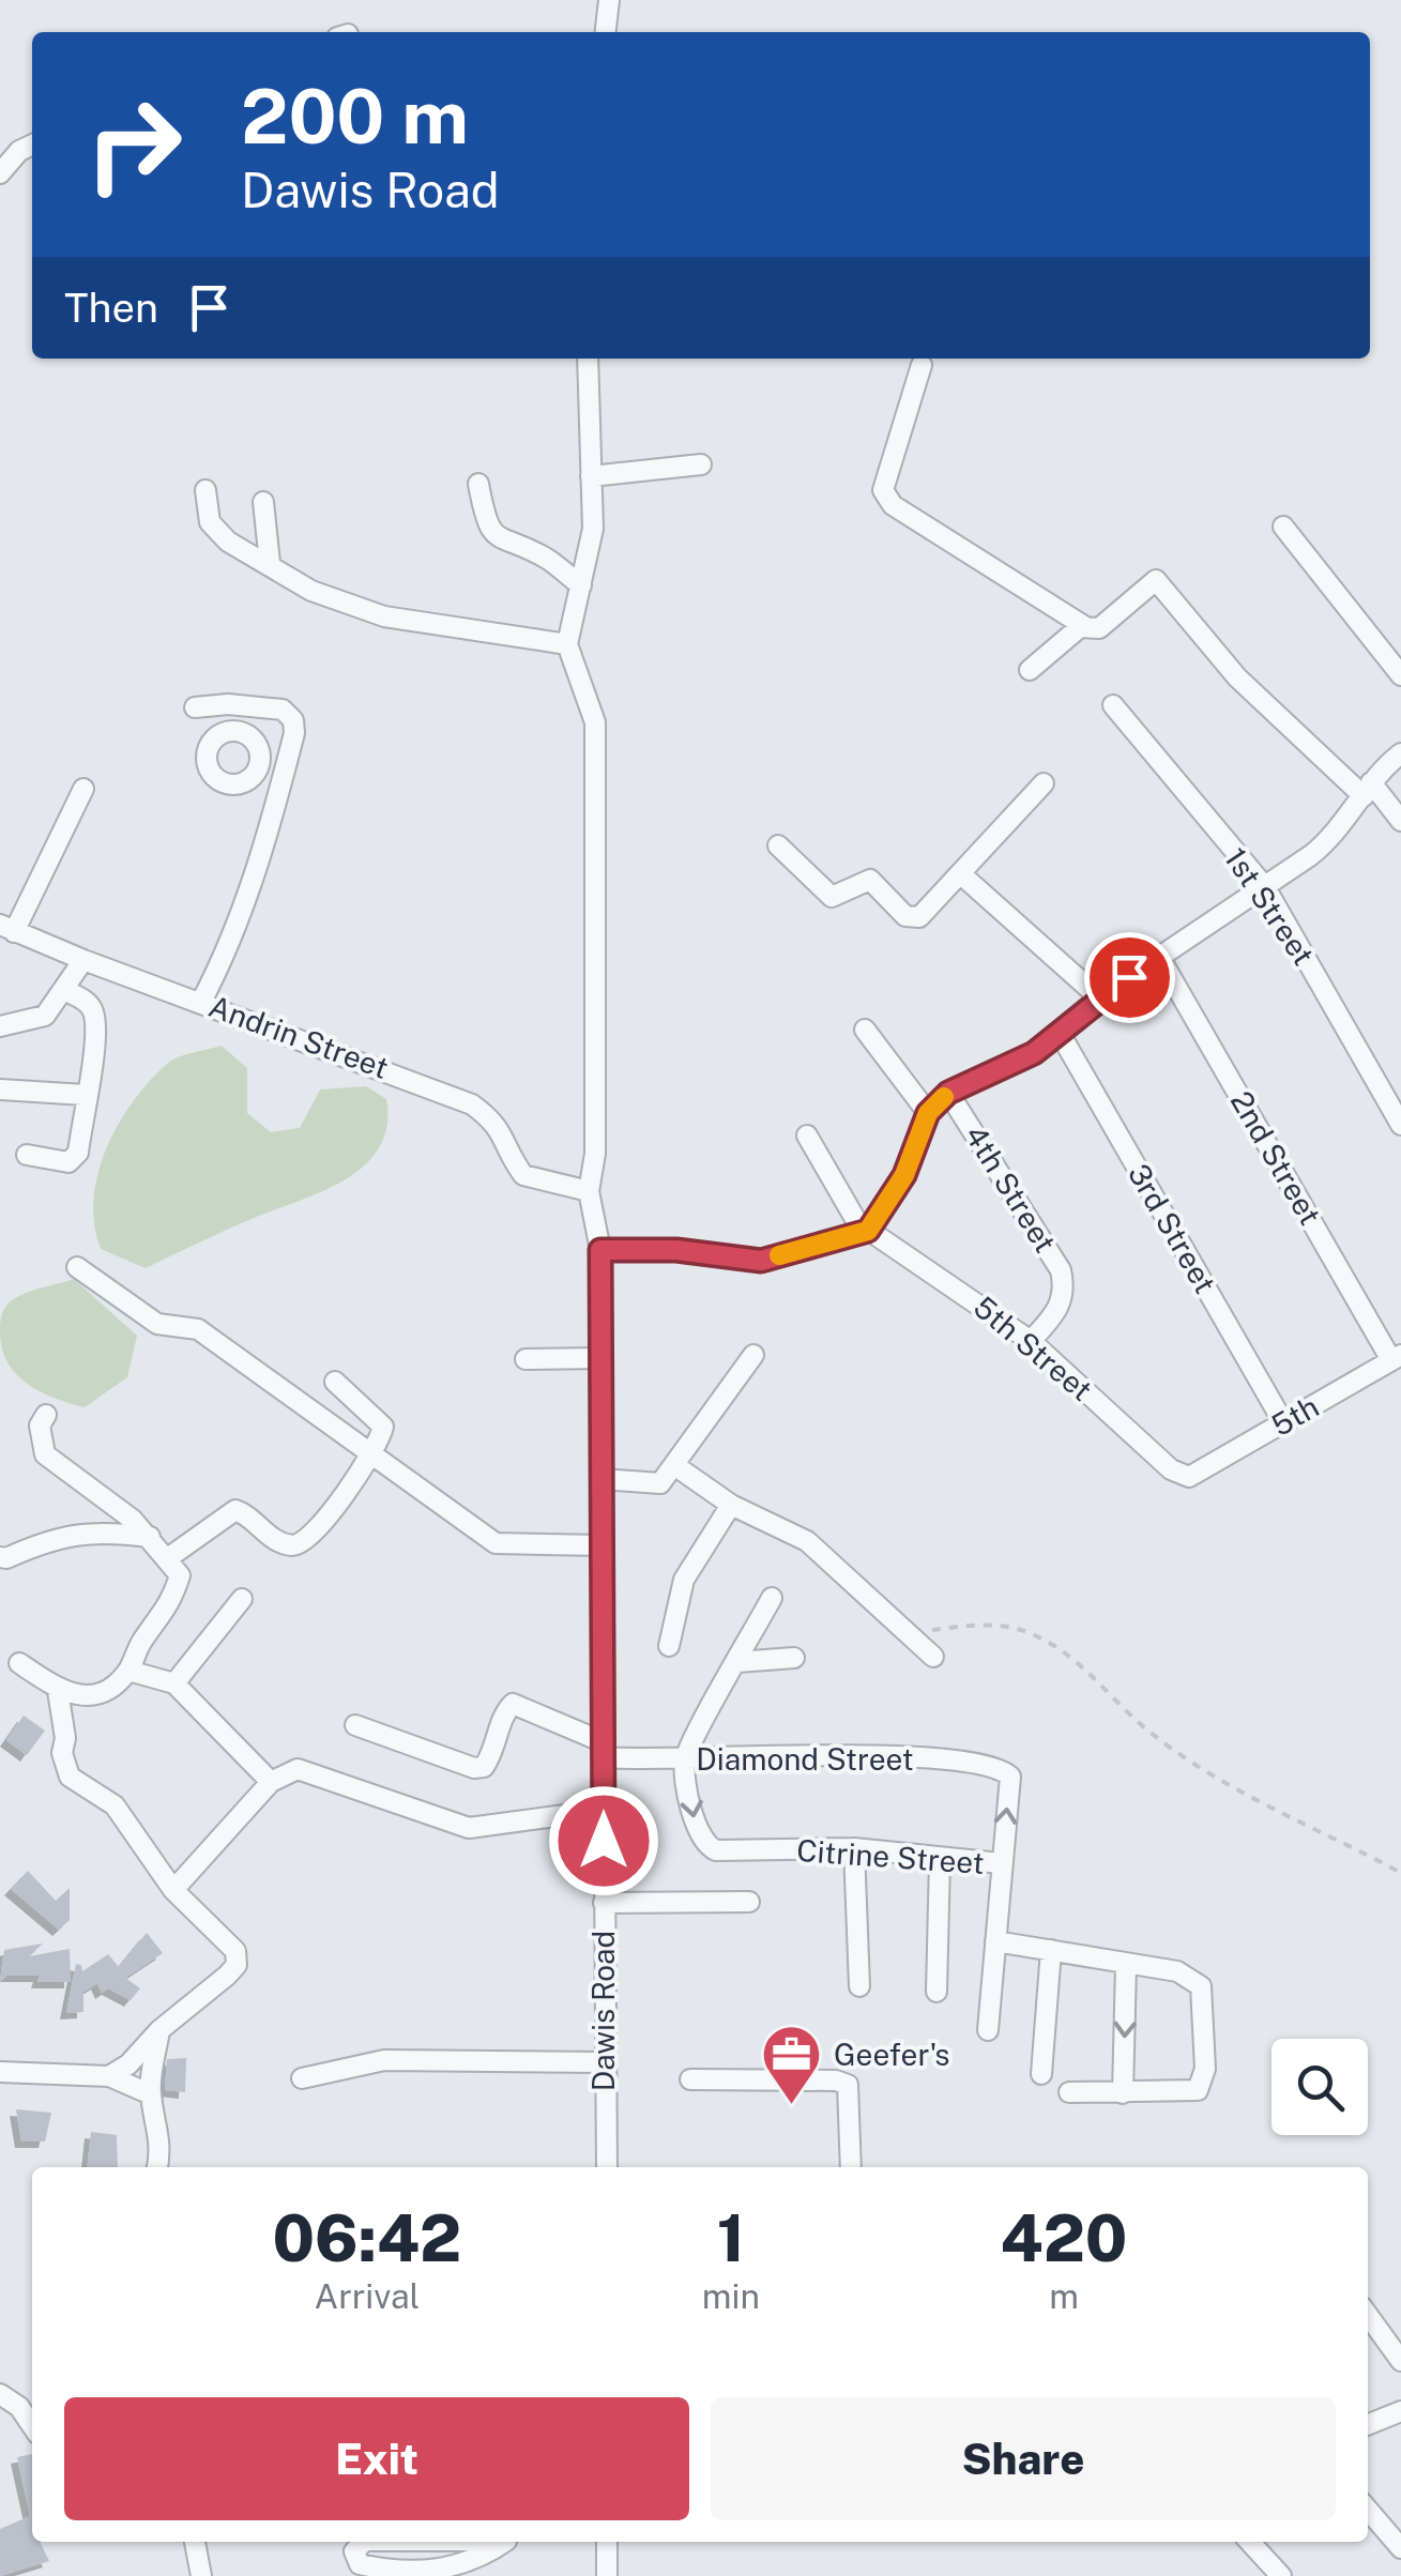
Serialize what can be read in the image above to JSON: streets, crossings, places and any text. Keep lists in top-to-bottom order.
{
  "streets": {
    "street": [
      "1st Street",
      "Andrin Street",
      "2nd Street",
      "4th Street",
      "3rd Street",
      "5th Street",
      "5th",
      "Diamond Street",
      "Citrine Street",
      "Dawis Road"
    ]
  },
  "crossings": [
    ["Andrin Street", "Dawis Road"],
    ["2nd Street", "5th"],
    ["4th Street", "5th Street"],
    ["3rd Street", "5th"],
    ["5th Street", "5th"],
    ["Diamond Street", "Citrine Street"],
    ["Diamond Street", "Dawis Road"]
  ],
  "places": {
    "office": ["Geefer's"]
  },
  "page": {
    "turn": ["200 m", "Dawis Road"],
    "then": "Then",
    "eta": [
      "06:42",
      "Arrival",
      "1",
      "min",
      "420",
      "m"
    ],
    "buttons": ["Exit", "Share"]
  }
}
